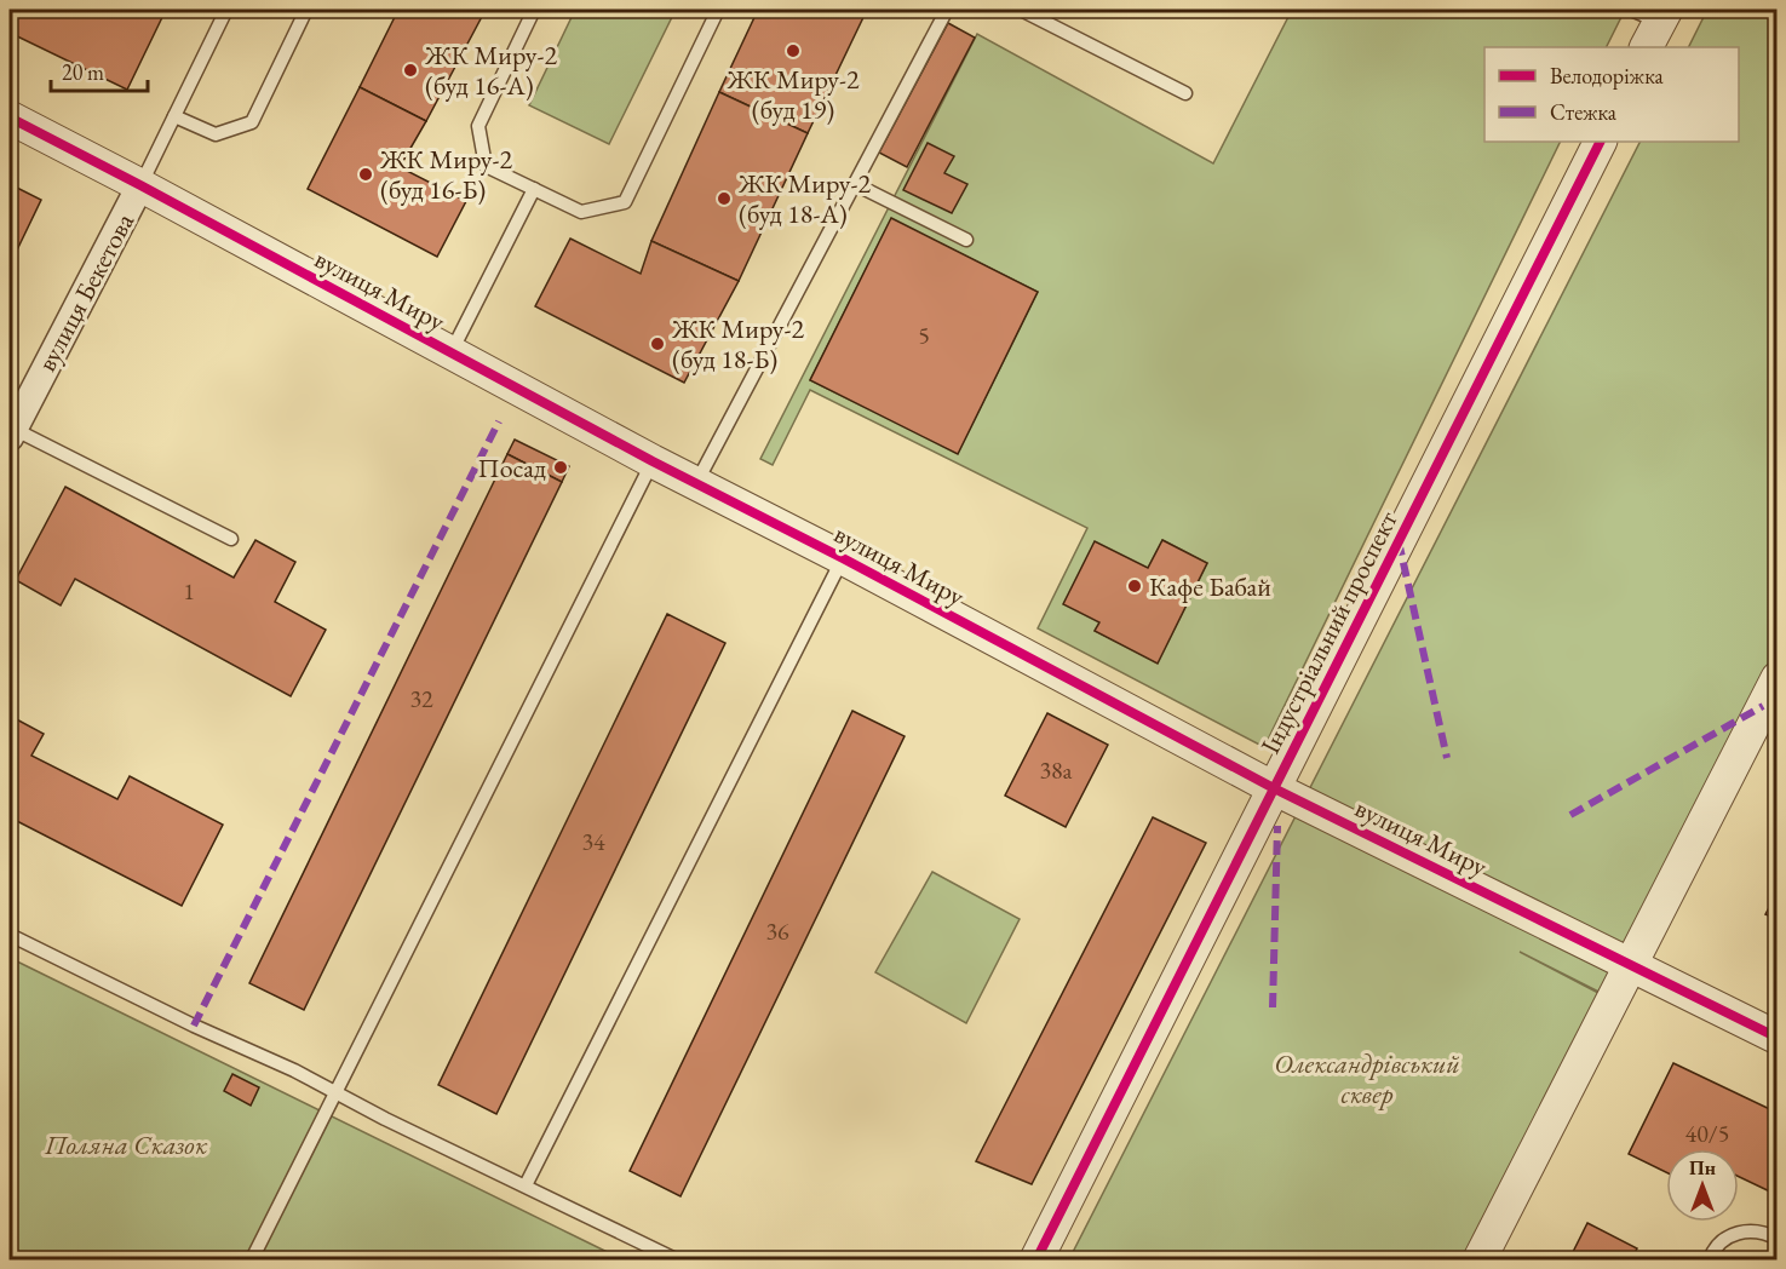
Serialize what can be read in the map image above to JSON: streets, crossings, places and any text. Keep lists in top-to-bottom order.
{
  "streets": {
    "street": ["вулиця Миру", "вулиця Бекетова", "Індустріальний проспект"]
  },
  "crossings": [
    ["вулиця Миру", "вулиця Бекетова"],
    ["вулиця Миру", "Індустріальний проспект"]
  ],
  "parks": ["Олександрівський сквер", "Поляна Сказок"],
  "places": [
    "ЖК Миру-2 (буд 19)",
    "ЖК Миру-2 (буд 16-А)",
    "ЖК Миру-2 (буд 16-Б)",
    "ЖК Миру-2 (буд 18-А)",
    "ЖК Миру-2 (буд 18-Б)",
    "Посад",
    "Кафе Бабай"
  ],
  "house_numbers": [
    "5",
    "1",
    "32",
    "38а",
    "34",
    "36",
    "40/5"
  ],
  "legend": ["Велодоріжка", "Стежка"],
  "scale_bar": "20 m",
  "north": "top"
}
